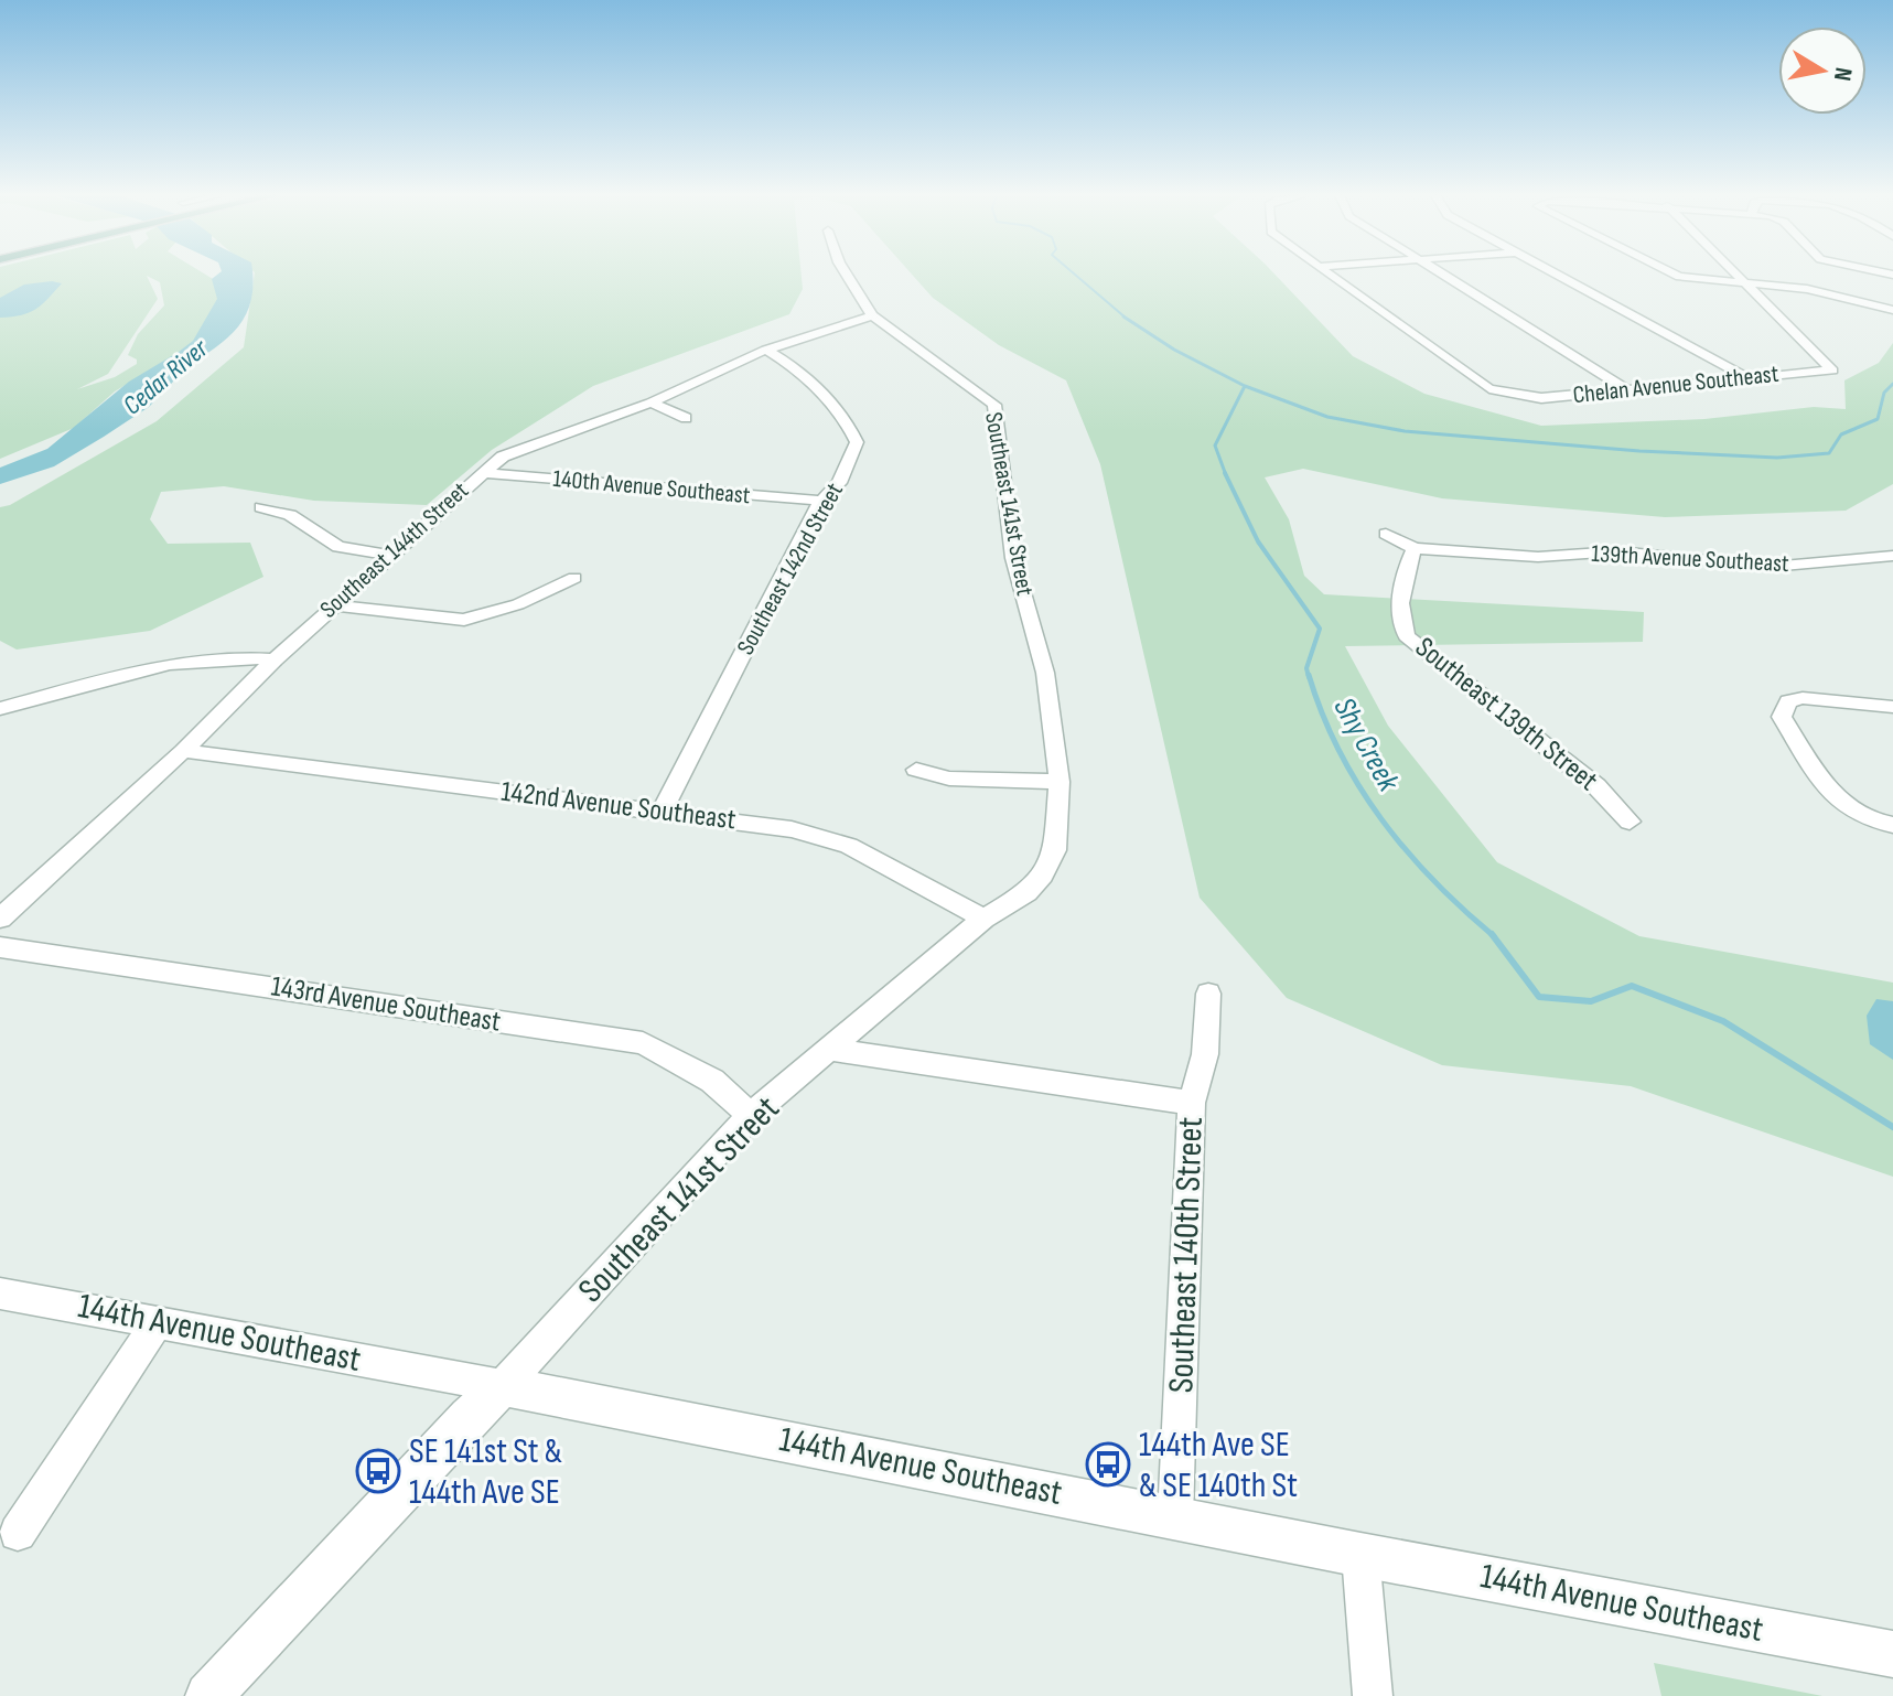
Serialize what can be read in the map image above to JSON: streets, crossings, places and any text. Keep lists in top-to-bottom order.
{
  "streets": {
    "street": [
      "Chelan Avenue Southeast",
      "140th Avenue Southeast",
      "Southeast 141st Street",
      "Southeast 144th Street",
      "139th Avenue Southeast",
      "Southeast 142nd Street",
      "Southeast 139th Street",
      "142nd Avenue Southeast",
      "143rd Avenue Southeast",
      "Southeast 140th Street",
      "144th Avenue Southeast"
    ]
  },
  "crossings": [
    ["140th Avenue Southeast", "Southeast 144th Street"],
    ["140th Avenue Southeast", "Southeast 142nd Street"],
    ["Southeast 141st Street", "Southeast 144th Street"],
    ["Southeast 141st Street", "142nd Avenue Southeast"],
    ["Southeast 141st Street", "143rd Avenue Southeast"],
    ["Southeast 141st Street", "144th Avenue Southeast"],
    ["Southeast 144th Street", "Southeast 142nd Street"],
    ["Southeast 144th Street", "142nd Avenue Southeast"],
    ["139th Avenue Southeast", "Southeast 139th Street"],
    ["Southeast 142nd Street", "142nd Avenue Southeast"],
    ["Southeast 140th Street", "144th Avenue Southeast"]
  ],
  "water": ["Cedar River", "Shy Creek"],
  "places": {
    "bus stop": ["144th Ave SE & SE 140th St", "SE 141st St & 144th Ave SE"]
  },
  "north": "right"
}
